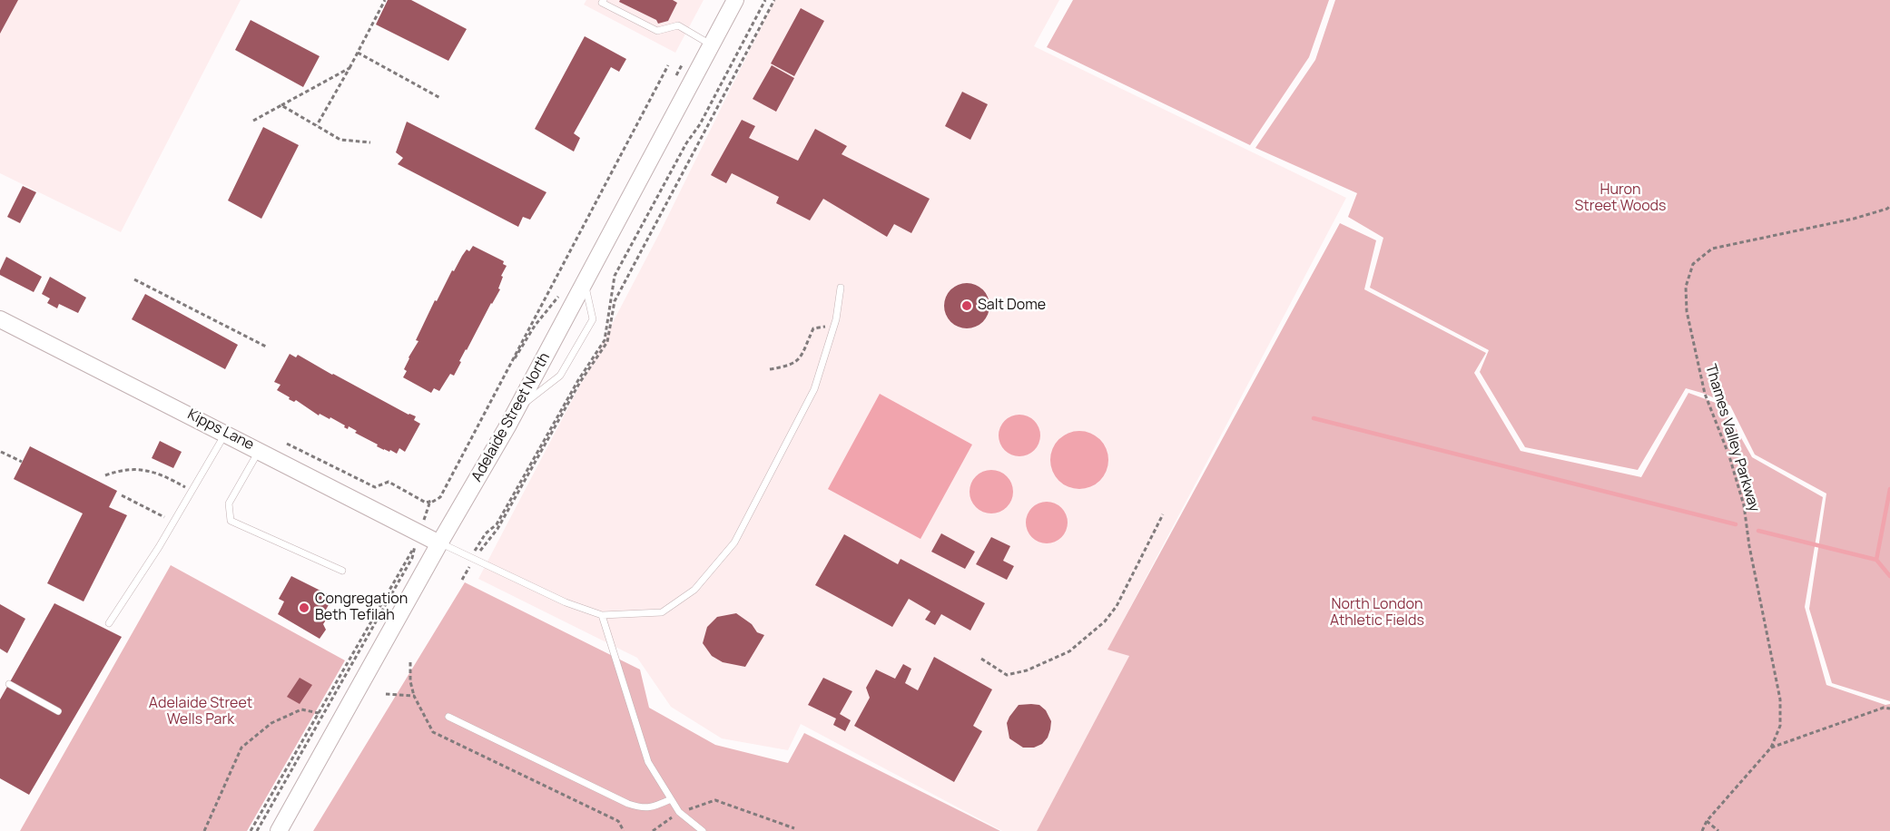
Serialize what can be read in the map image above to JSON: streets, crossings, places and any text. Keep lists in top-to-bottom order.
{
  "streets": {
    "main road": ["Adelaide Street North", "Kipps Lane"],
    "path": ["Thames Valley Parkway"]
  },
  "crossings": [
    ["Adelaide Street North", "Kipps Lane"]
  ],
  "parks": ["Huron Street Woods", "North London Athletic Fields", "Adelaide Street Wells Park"],
  "places": ["Salt Dome", "Congregation Beth Tefilah"]
}
